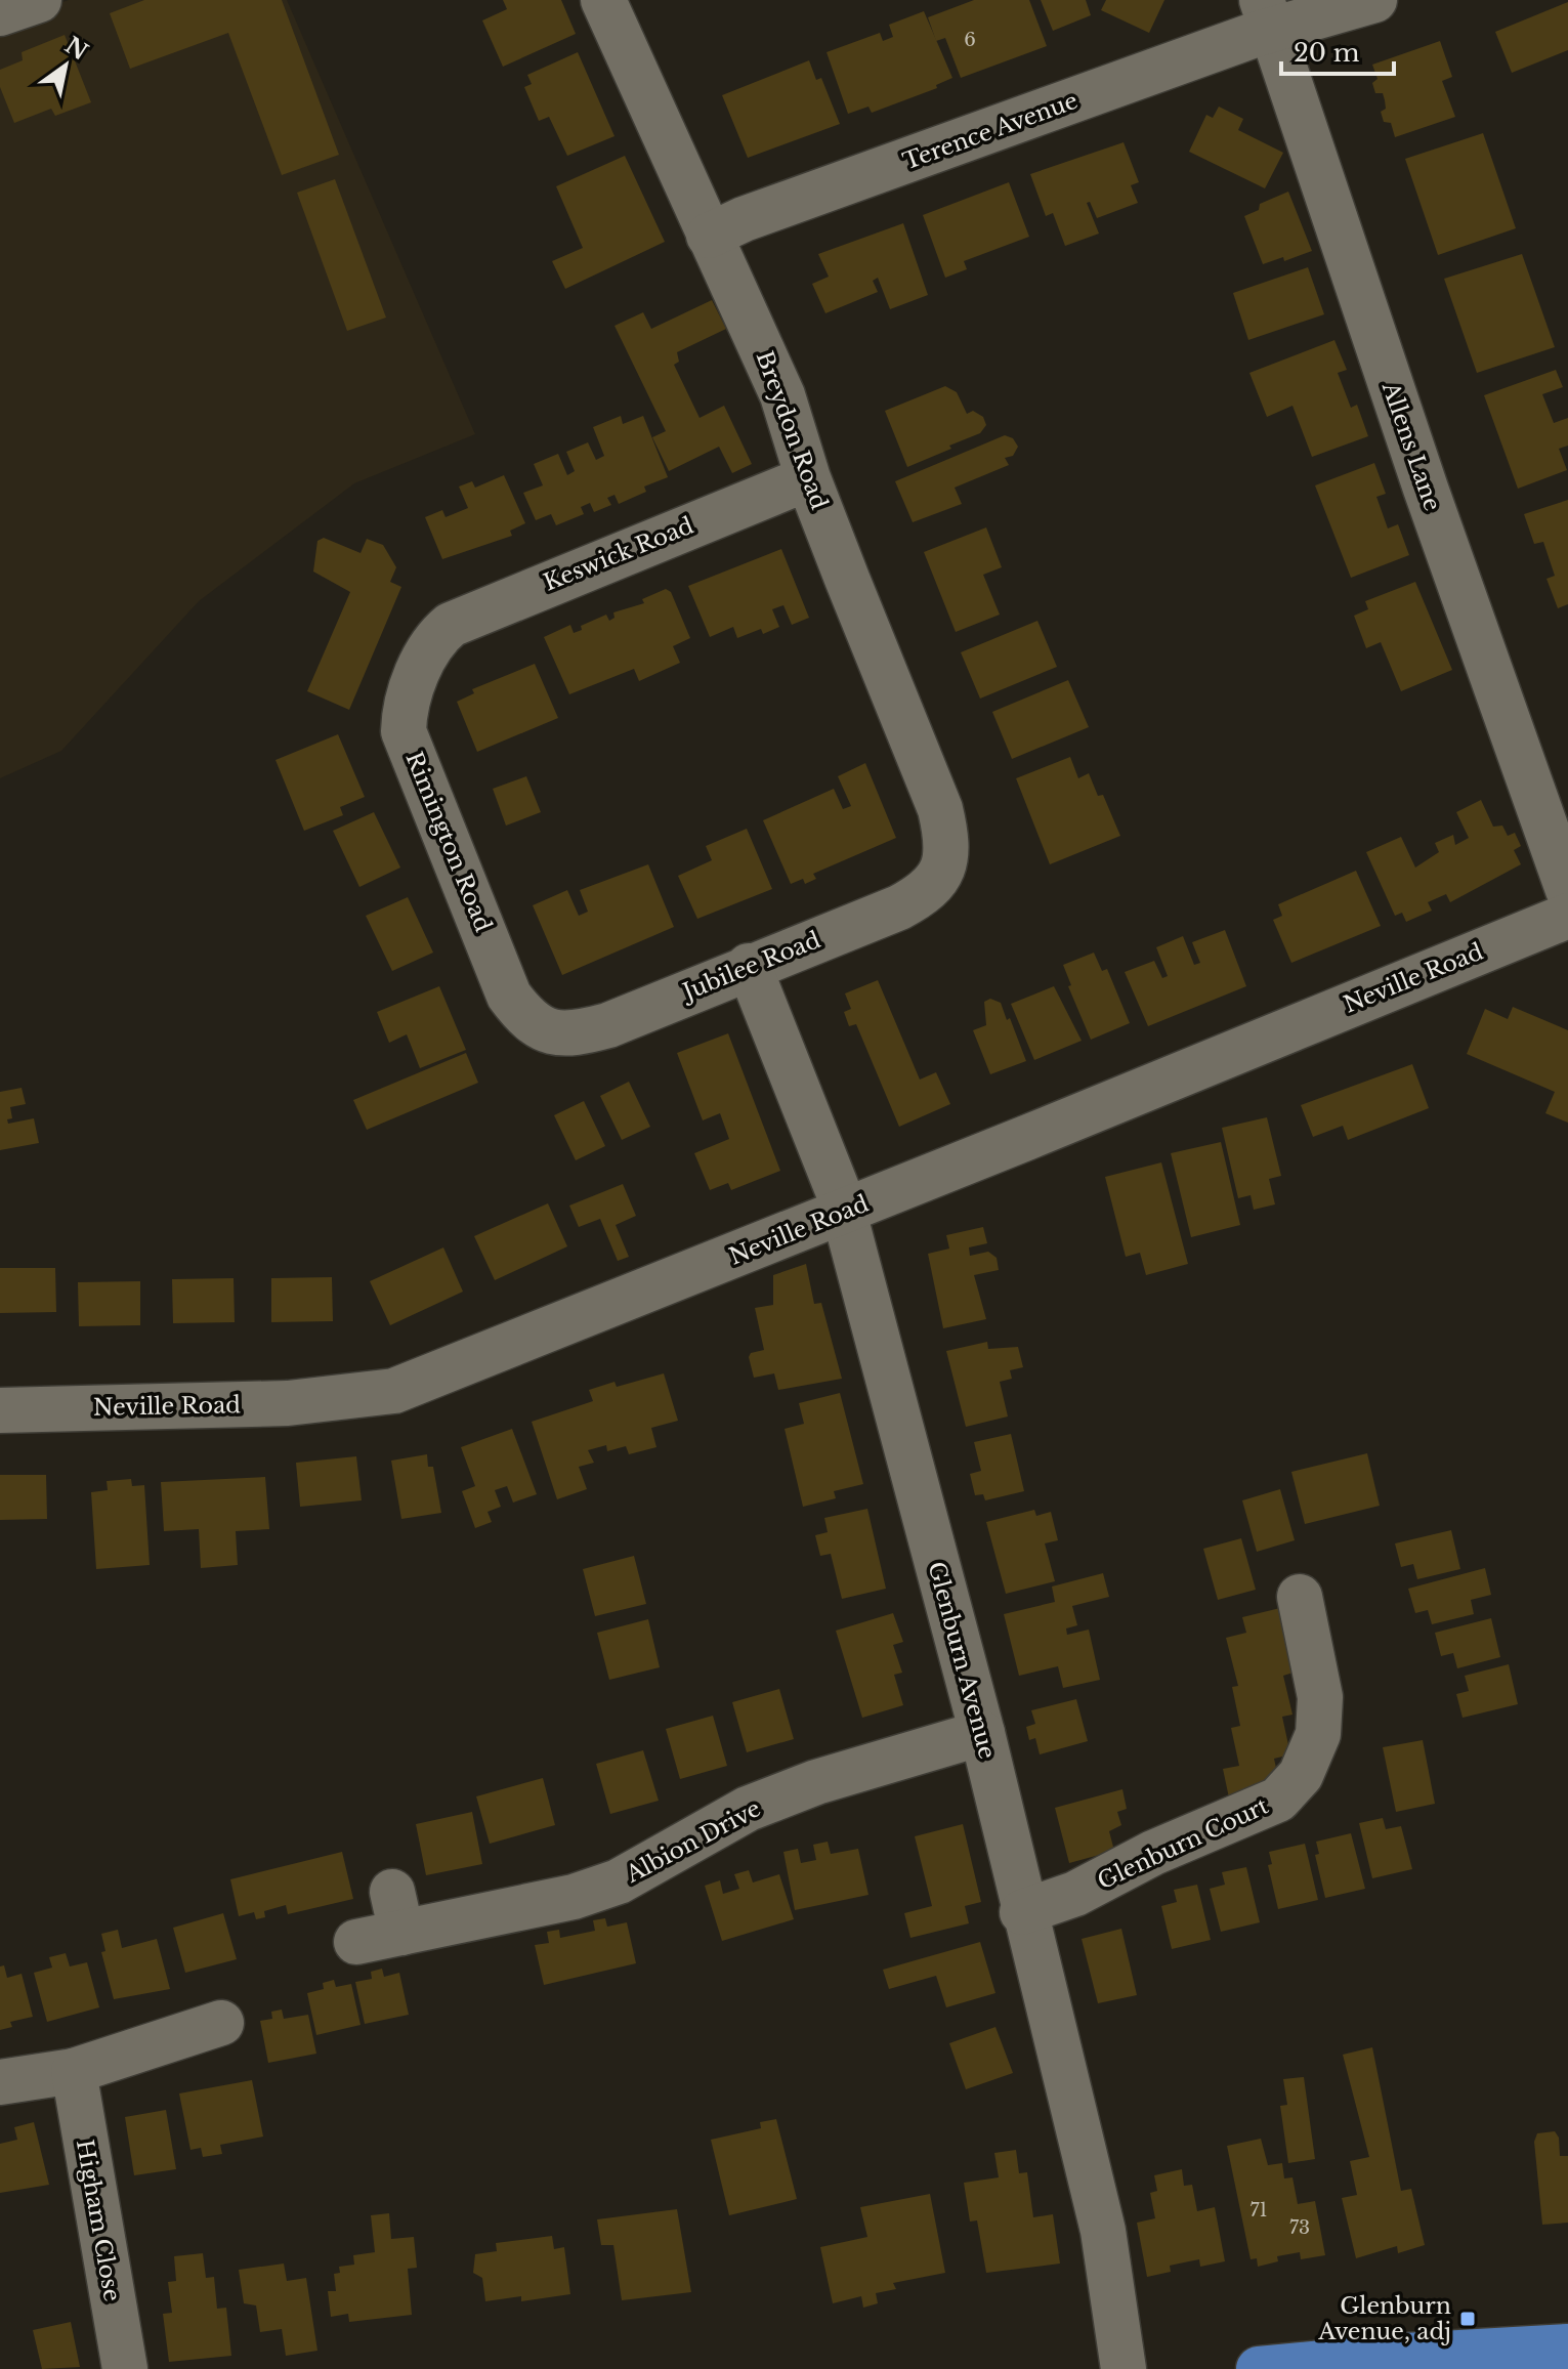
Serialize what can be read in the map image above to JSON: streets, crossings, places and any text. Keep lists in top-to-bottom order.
{
  "streets": {
    "street": [
      "Terence Avenue",
      "Breydon Road",
      "Allens Lane",
      "Keswick Road",
      "Rimington Road",
      "Jubilee Road",
      "Neville Road",
      "Glenburn Avenue",
      "Albion Drive",
      "Glenburn Court",
      "Higham Close"
    ]
  },
  "crossings": [
    ["Terence Avenue", "Breydon Road"],
    ["Terence Avenue", "Allens Lane"],
    ["Breydon Road", "Keswick Road"],
    ["Breydon Road", "Jubilee Road"],
    ["Keswick Road", "Rimington Road"],
    ["Rimington Road", "Jubilee Road"],
    ["Jubilee Road", "Glenburn Avenue"],
    ["Neville Road", "Glenburn Avenue"],
    ["Glenburn Avenue", "Albion Drive"],
    ["Glenburn Avenue", "Glenburn Court"]
  ],
  "places": {
    "transit": ["Glenburn Avenue, adj"]
  },
  "house_numbers": ["6", "71", "73"],
  "scale_bar": "20 m",
  "north": "top right"
}
